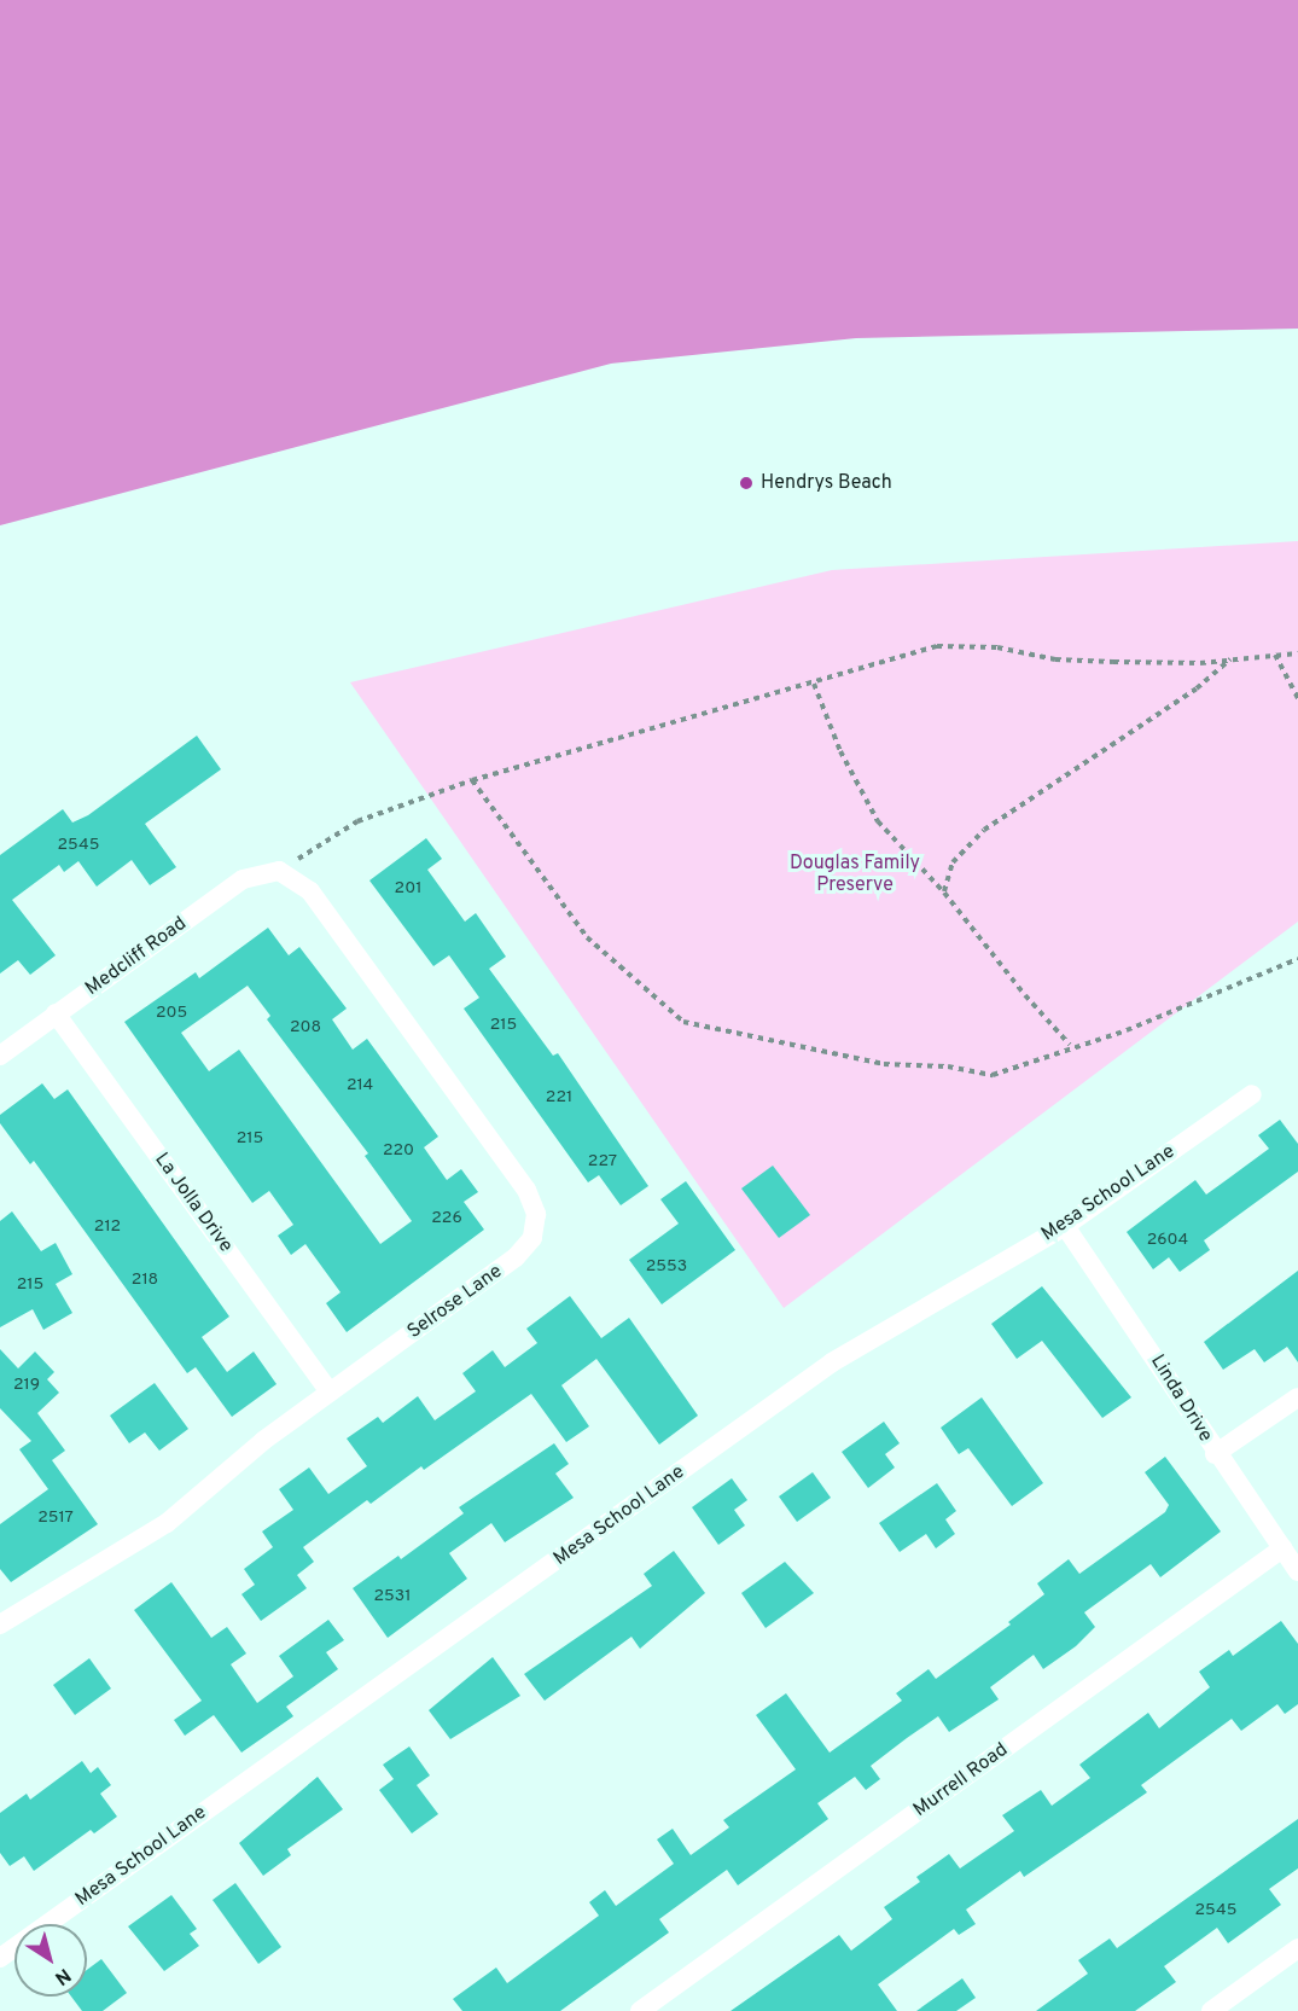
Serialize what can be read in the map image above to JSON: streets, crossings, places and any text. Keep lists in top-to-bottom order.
{
  "streets": {
    "street": [
      "Medcliff Road",
      "Mesa School Lane",
      "La Jolla Drive",
      "Selrose Lane",
      "Linda Drive",
      "Murrell Road"
    ]
  },
  "crossings": [
    ["Medcliff Road", "La Jolla Drive"],
    ["Medcliff Road", "Selrose Lane"],
    ["Mesa School Lane", "Linda Drive"],
    ["La Jolla Drive", "Selrose Lane"],
    ["Linda Drive", "Murrell Road"]
  ],
  "parks": ["Douglas Family Preserve"],
  "places": ["Hendrys Beach"],
  "house_numbers": [
    "2545",
    "201",
    "205",
    "215",
    "208",
    "214",
    "221",
    "215",
    "220",
    "227",
    "226",
    "212",
    "2604",
    "2553",
    "218",
    "215",
    "219",
    "2517",
    "2531",
    "2545"
  ],
  "north": "bottom right"
}
